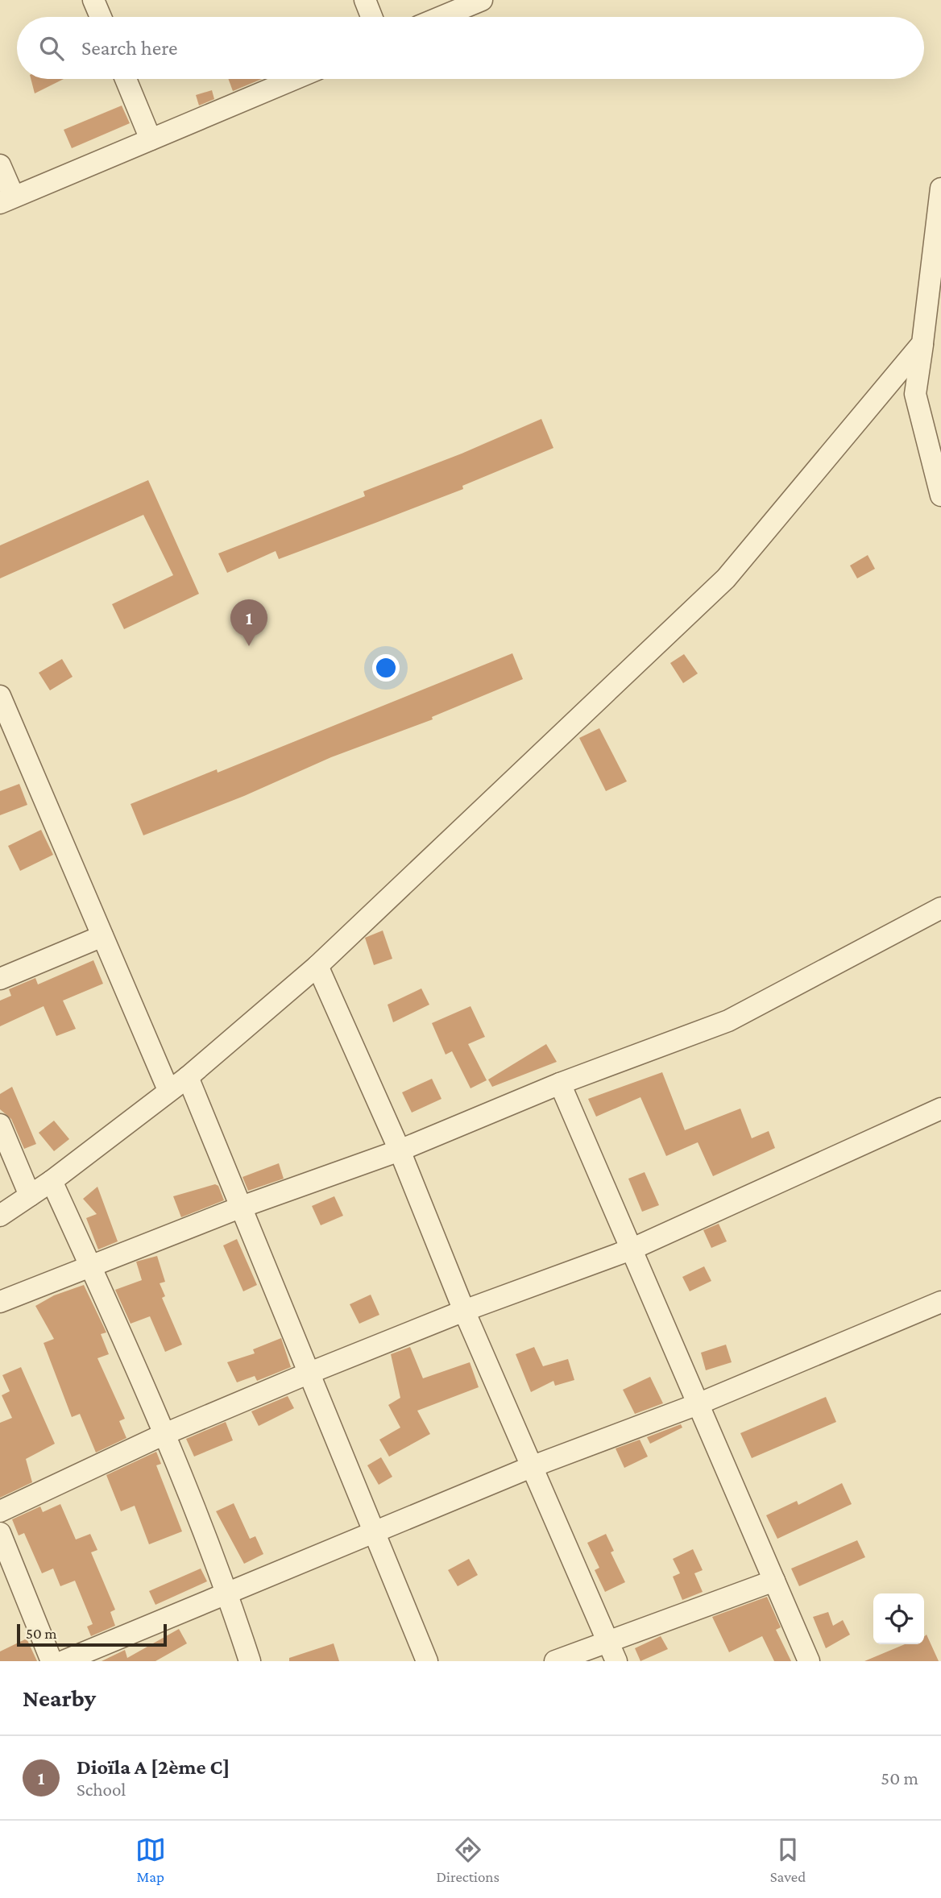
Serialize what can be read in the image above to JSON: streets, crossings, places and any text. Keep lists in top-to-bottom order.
{
  "scale_bar": "50 m",
  "page": {
    "search": "Search here",
    "pins": "1",
    "scale": "50 m",
    "heading": "Nearby",
    "list": [
      {
        "mark": "1",
        "name": "Dioïla A [2ème C]",
        "note": "School",
        "value": "50 m"
      }
    ],
    "nav": ["Map", "Directions", "Saved"]
  }
}
